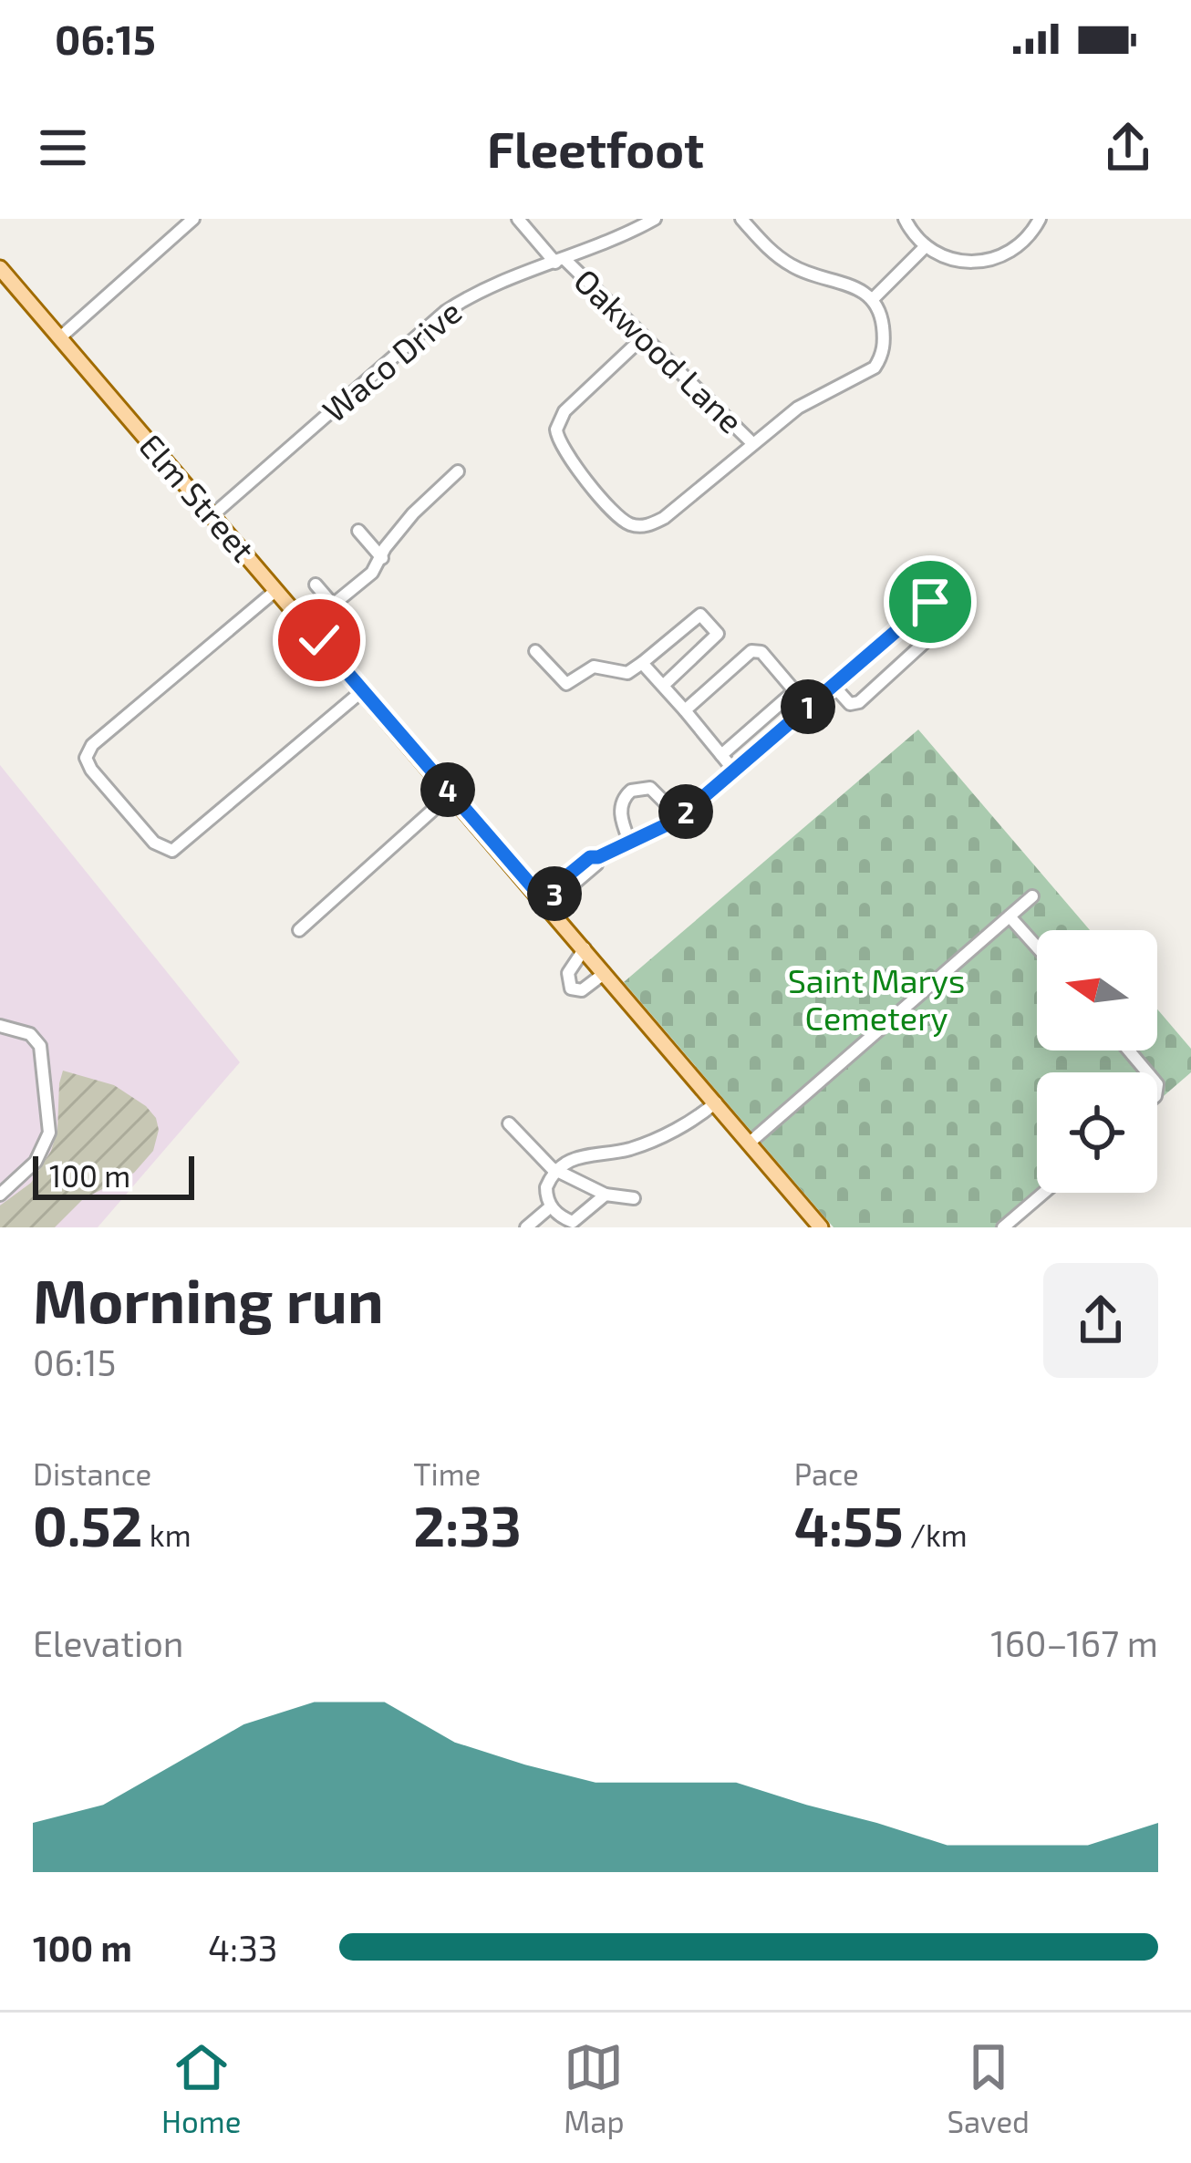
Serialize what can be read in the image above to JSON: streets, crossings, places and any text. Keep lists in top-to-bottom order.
{
  "streets": {
    "main road": ["Elm Street"],
    "street": ["Oakwood Lane", "Waco Drive"]
  },
  "crossings": [
    ["Oakwood Lane", "Waco Drive"],
    ["Waco Drive", "Elm Street"]
  ],
  "parks": ["Saint Marys Cemetery"],
  "scale_bar": "100 m",
  "north": "left",
  "page": {
    "status": "06:15",
    "header": "Fleetfoot",
    "pins": [
      "1",
      "4",
      "2",
      "3"
    ],
    "scale": "100 m",
    "heading": ["Morning run", "06:15"],
    "stats": [
      ["Distance", "0.52 km"],
      ["Time", "2:33"],
      ["Pace", "4:55 /km"]
    ],
    "chart": ["Elevation", "160–167 m"],
    "list": [
      {
        "name": "100 m",
        "note": "4:33"
      }
    ],
    "tabs": ["Home", "Map", "Saved"]
  }
}
